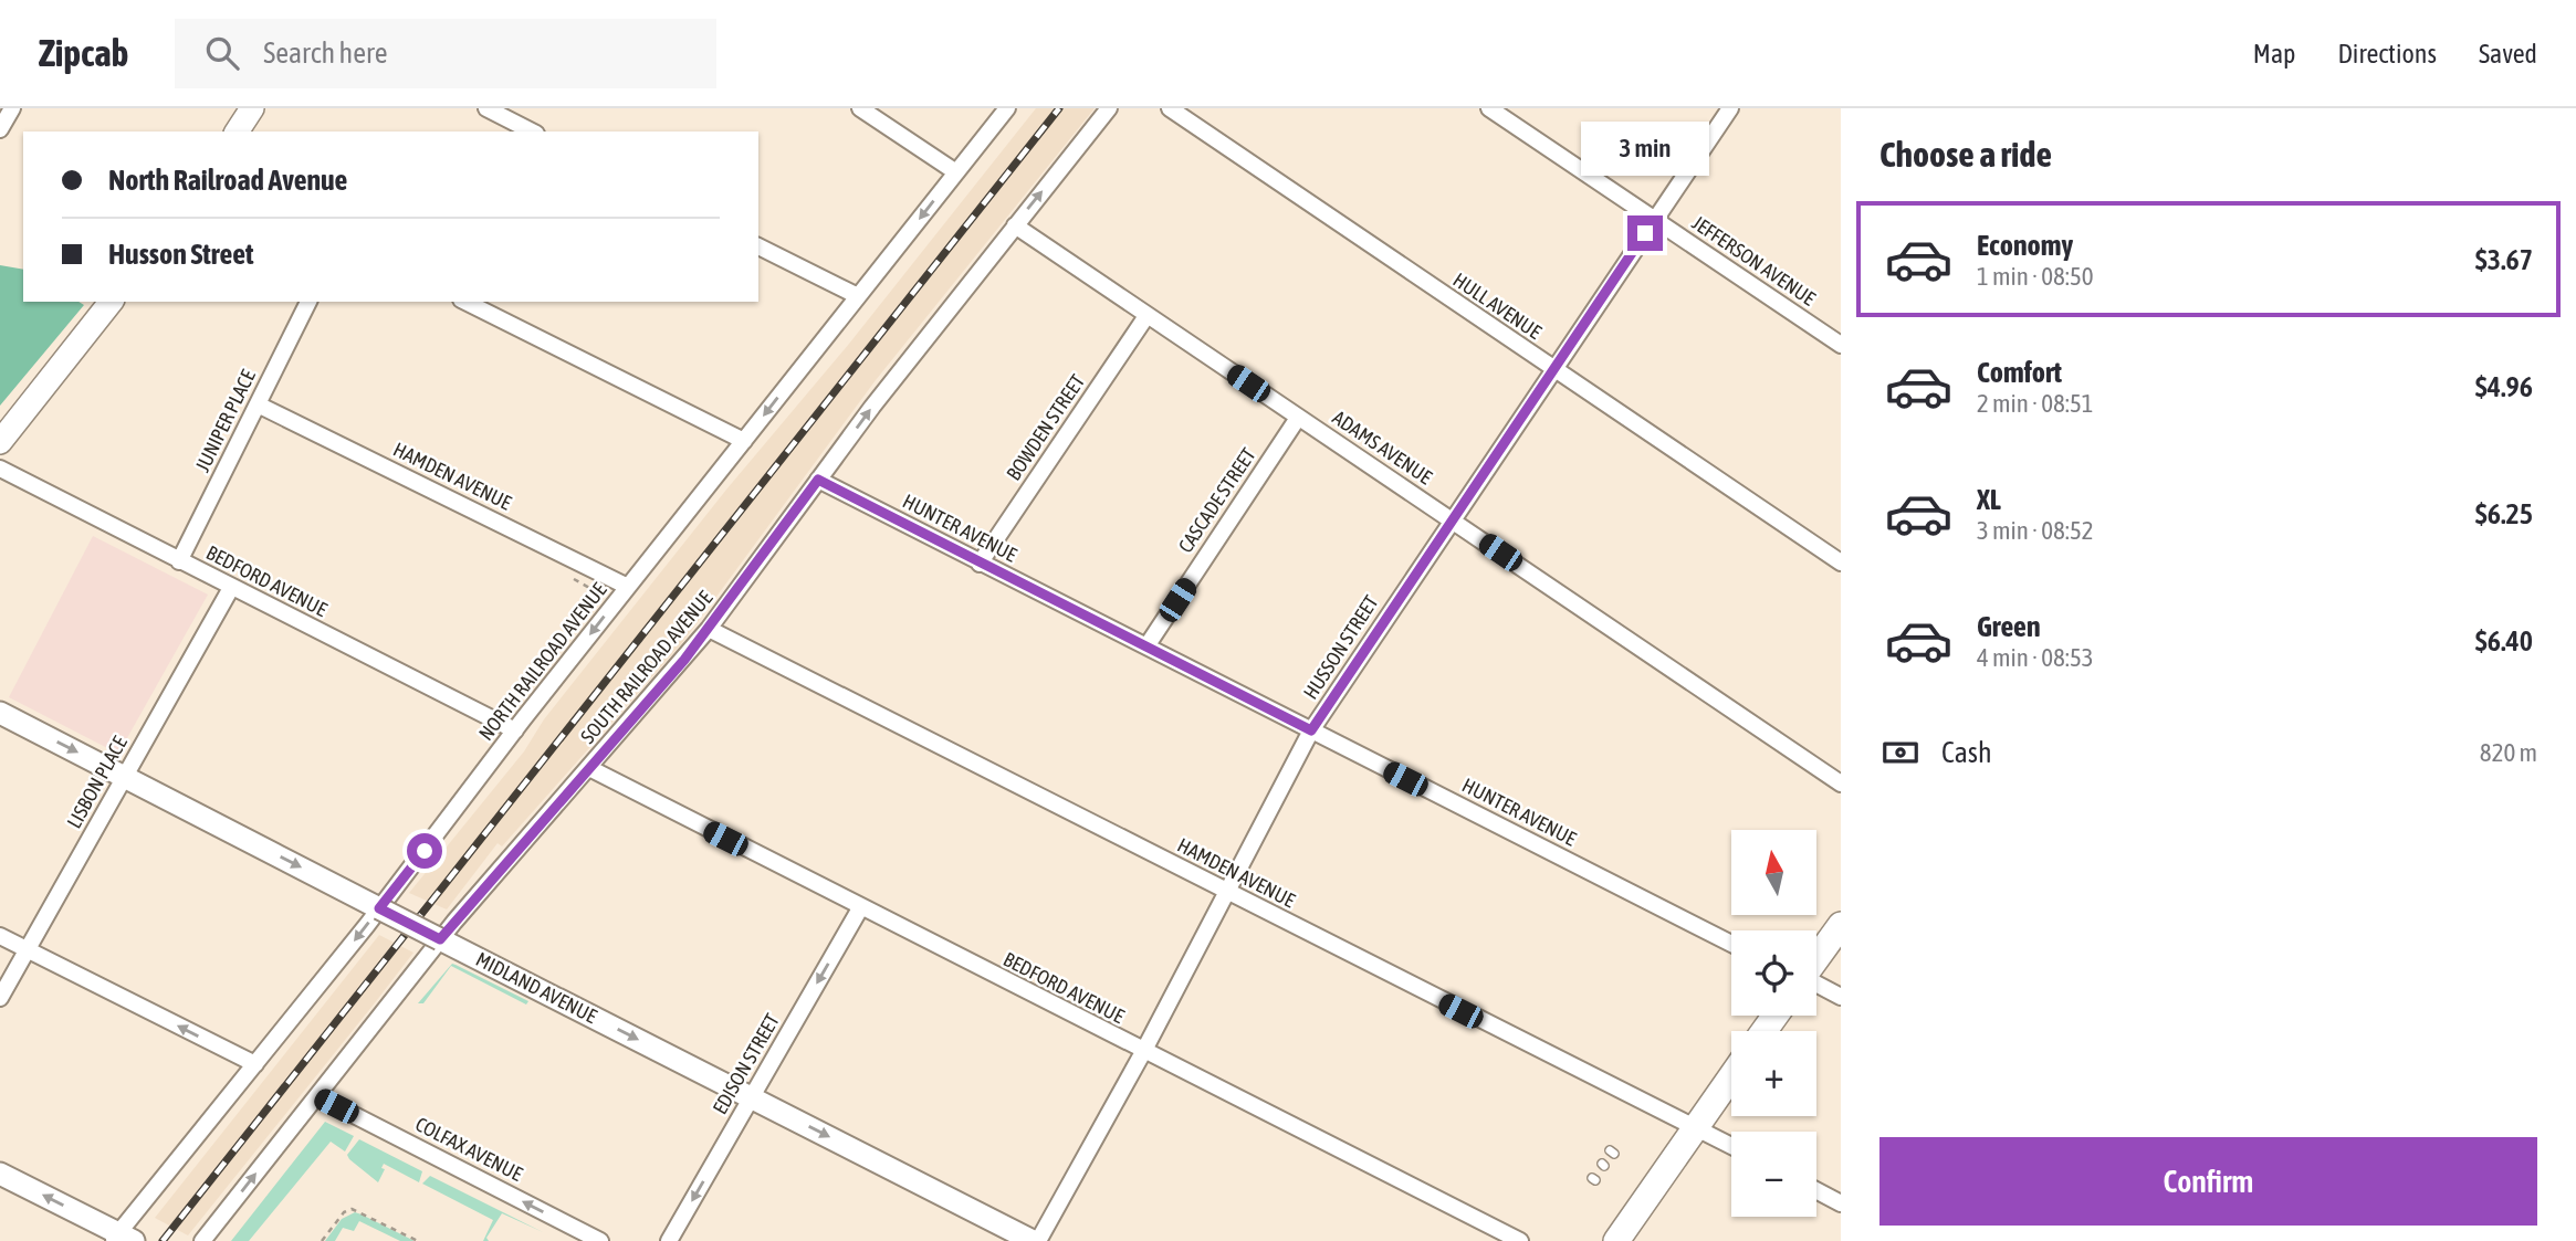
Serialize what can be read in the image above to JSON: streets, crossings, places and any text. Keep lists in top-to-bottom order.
{
  "streets": {
    "street": [
      "JEFFERSON AVENUE",
      "HULL AVENUE",
      "JUNIPER PLACE",
      "BOWDEN STREET",
      "ADAMS AVENUE",
      "HAMDEN AVENUE",
      "CASCADE STREET",
      "HUNTER AVENUE",
      "BEDFORD AVENUE",
      "HUSSON STREET",
      "NORTH RAILROAD AVENUE",
      "SOUTH RAILROAD AVENUE",
      "LISBON PLACE",
      "MIDLAND AVENUE",
      "EDISON STREET",
      "COLFAX AVENUE"
    ]
  },
  "crossings": [
    ["JEFFERSON AVENUE", "HUSSON STREET"],
    ["HULL AVENUE", "HUSSON STREET"],
    ["JUNIPER PLACE", "HAMDEN AVENUE"],
    ["JUNIPER PLACE", "BEDFORD AVENUE"],
    ["BOWDEN STREET", "ADAMS AVENUE"],
    ["BOWDEN STREET", "HUNTER AVENUE"],
    ["ADAMS AVENUE", "CASCADE STREET"],
    ["ADAMS AVENUE", "HUSSON STREET"],
    ["ADAMS AVENUE", "SOUTH RAILROAD AVENUE"],
    ["HAMDEN AVENUE", "HUSSON STREET"],
    ["HAMDEN AVENUE", "NORTH RAILROAD AVENUE"],
    ["HAMDEN AVENUE", "SOUTH RAILROAD AVENUE"],
    ["CASCADE STREET", "HUNTER AVENUE"],
    ["HUNTER AVENUE", "HUSSON STREET"],
    ["HUNTER AVENUE", "SOUTH RAILROAD AVENUE"],
    ["BEDFORD AVENUE", "HUSSON STREET"],
    ["BEDFORD AVENUE", "NORTH RAILROAD AVENUE"],
    ["BEDFORD AVENUE", "SOUTH RAILROAD AVENUE"],
    ["BEDFORD AVENUE", "LISBON PLACE"],
    ["BEDFORD AVENUE", "EDISON STREET"],
    ["HUSSON STREET", "MIDLAND AVENUE"],
    ["NORTH RAILROAD AVENUE", "MIDLAND AVENUE"],
    ["SOUTH RAILROAD AVENUE", "MIDLAND AVENUE"],
    ["SOUTH RAILROAD AVENUE", "COLFAX AVENUE"],
    ["LISBON PLACE", "MIDLAND AVENUE"],
    ["MIDLAND AVENUE", "EDISON STREET"]
  ],
  "one_way": [
    "NORTH RAILROAD AVENUE",
    "SOUTH RAILROAD AVENUE",
    "MIDLAND AVENUE",
    "EDISON STREET",
    "COLFAX AVENUE"
  ],
  "north": "top",
  "page": {
    "header": "Zipcab",
    "search": "Search here",
    "nav": ["Map", "Directions", "Saved"],
    "heading": "Choose a ride",
    "bubble": "3 min",
    "banner": ["North Railroad Avenue", "Husson Street"],
    "list": [
      {
        "name": "Economy",
        "note": "1 min · 08:50",
        "value": "$3.67"
      },
      {
        "name": "Comfort",
        "note": "2 min · 08:51",
        "value": "$4.96"
      },
      {
        "name": "XL",
        "note": "3 min · 08:52",
        "value": "$6.25"
      },
      {
        "name": "Green",
        "note": "4 min · 08:53",
        "value": "$6.40"
      }
    ],
    "pay": ["Cash", "820 m"],
    "map_buttons": ["+", "−"],
    "buttons": "Confirm"
  }
}
